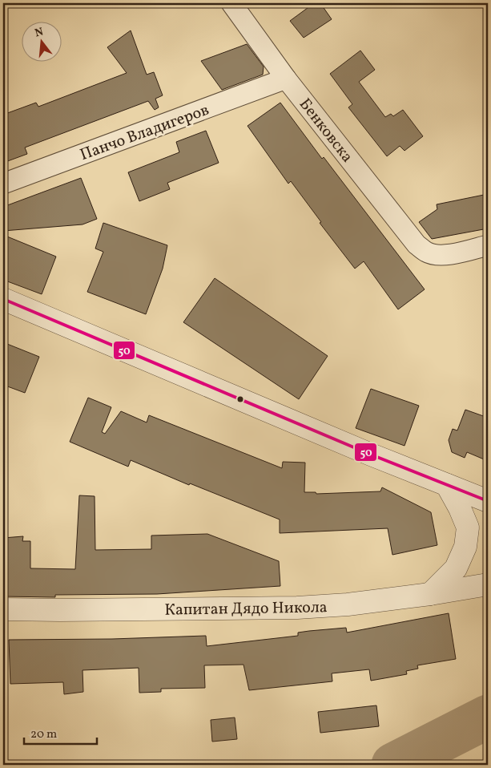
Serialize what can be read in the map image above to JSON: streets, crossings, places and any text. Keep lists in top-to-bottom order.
{
  "streets": {
    "street": ["Бенковска", "Панчо Владигеров", "Капитан Дядо Никола"]
  },
  "crossings": [
    ["Бенковска", "Панчо Владигеров"]
  ],
  "lines": ["transit line 50"],
  "scale_bar": "20 m",
  "north": "top"
}
